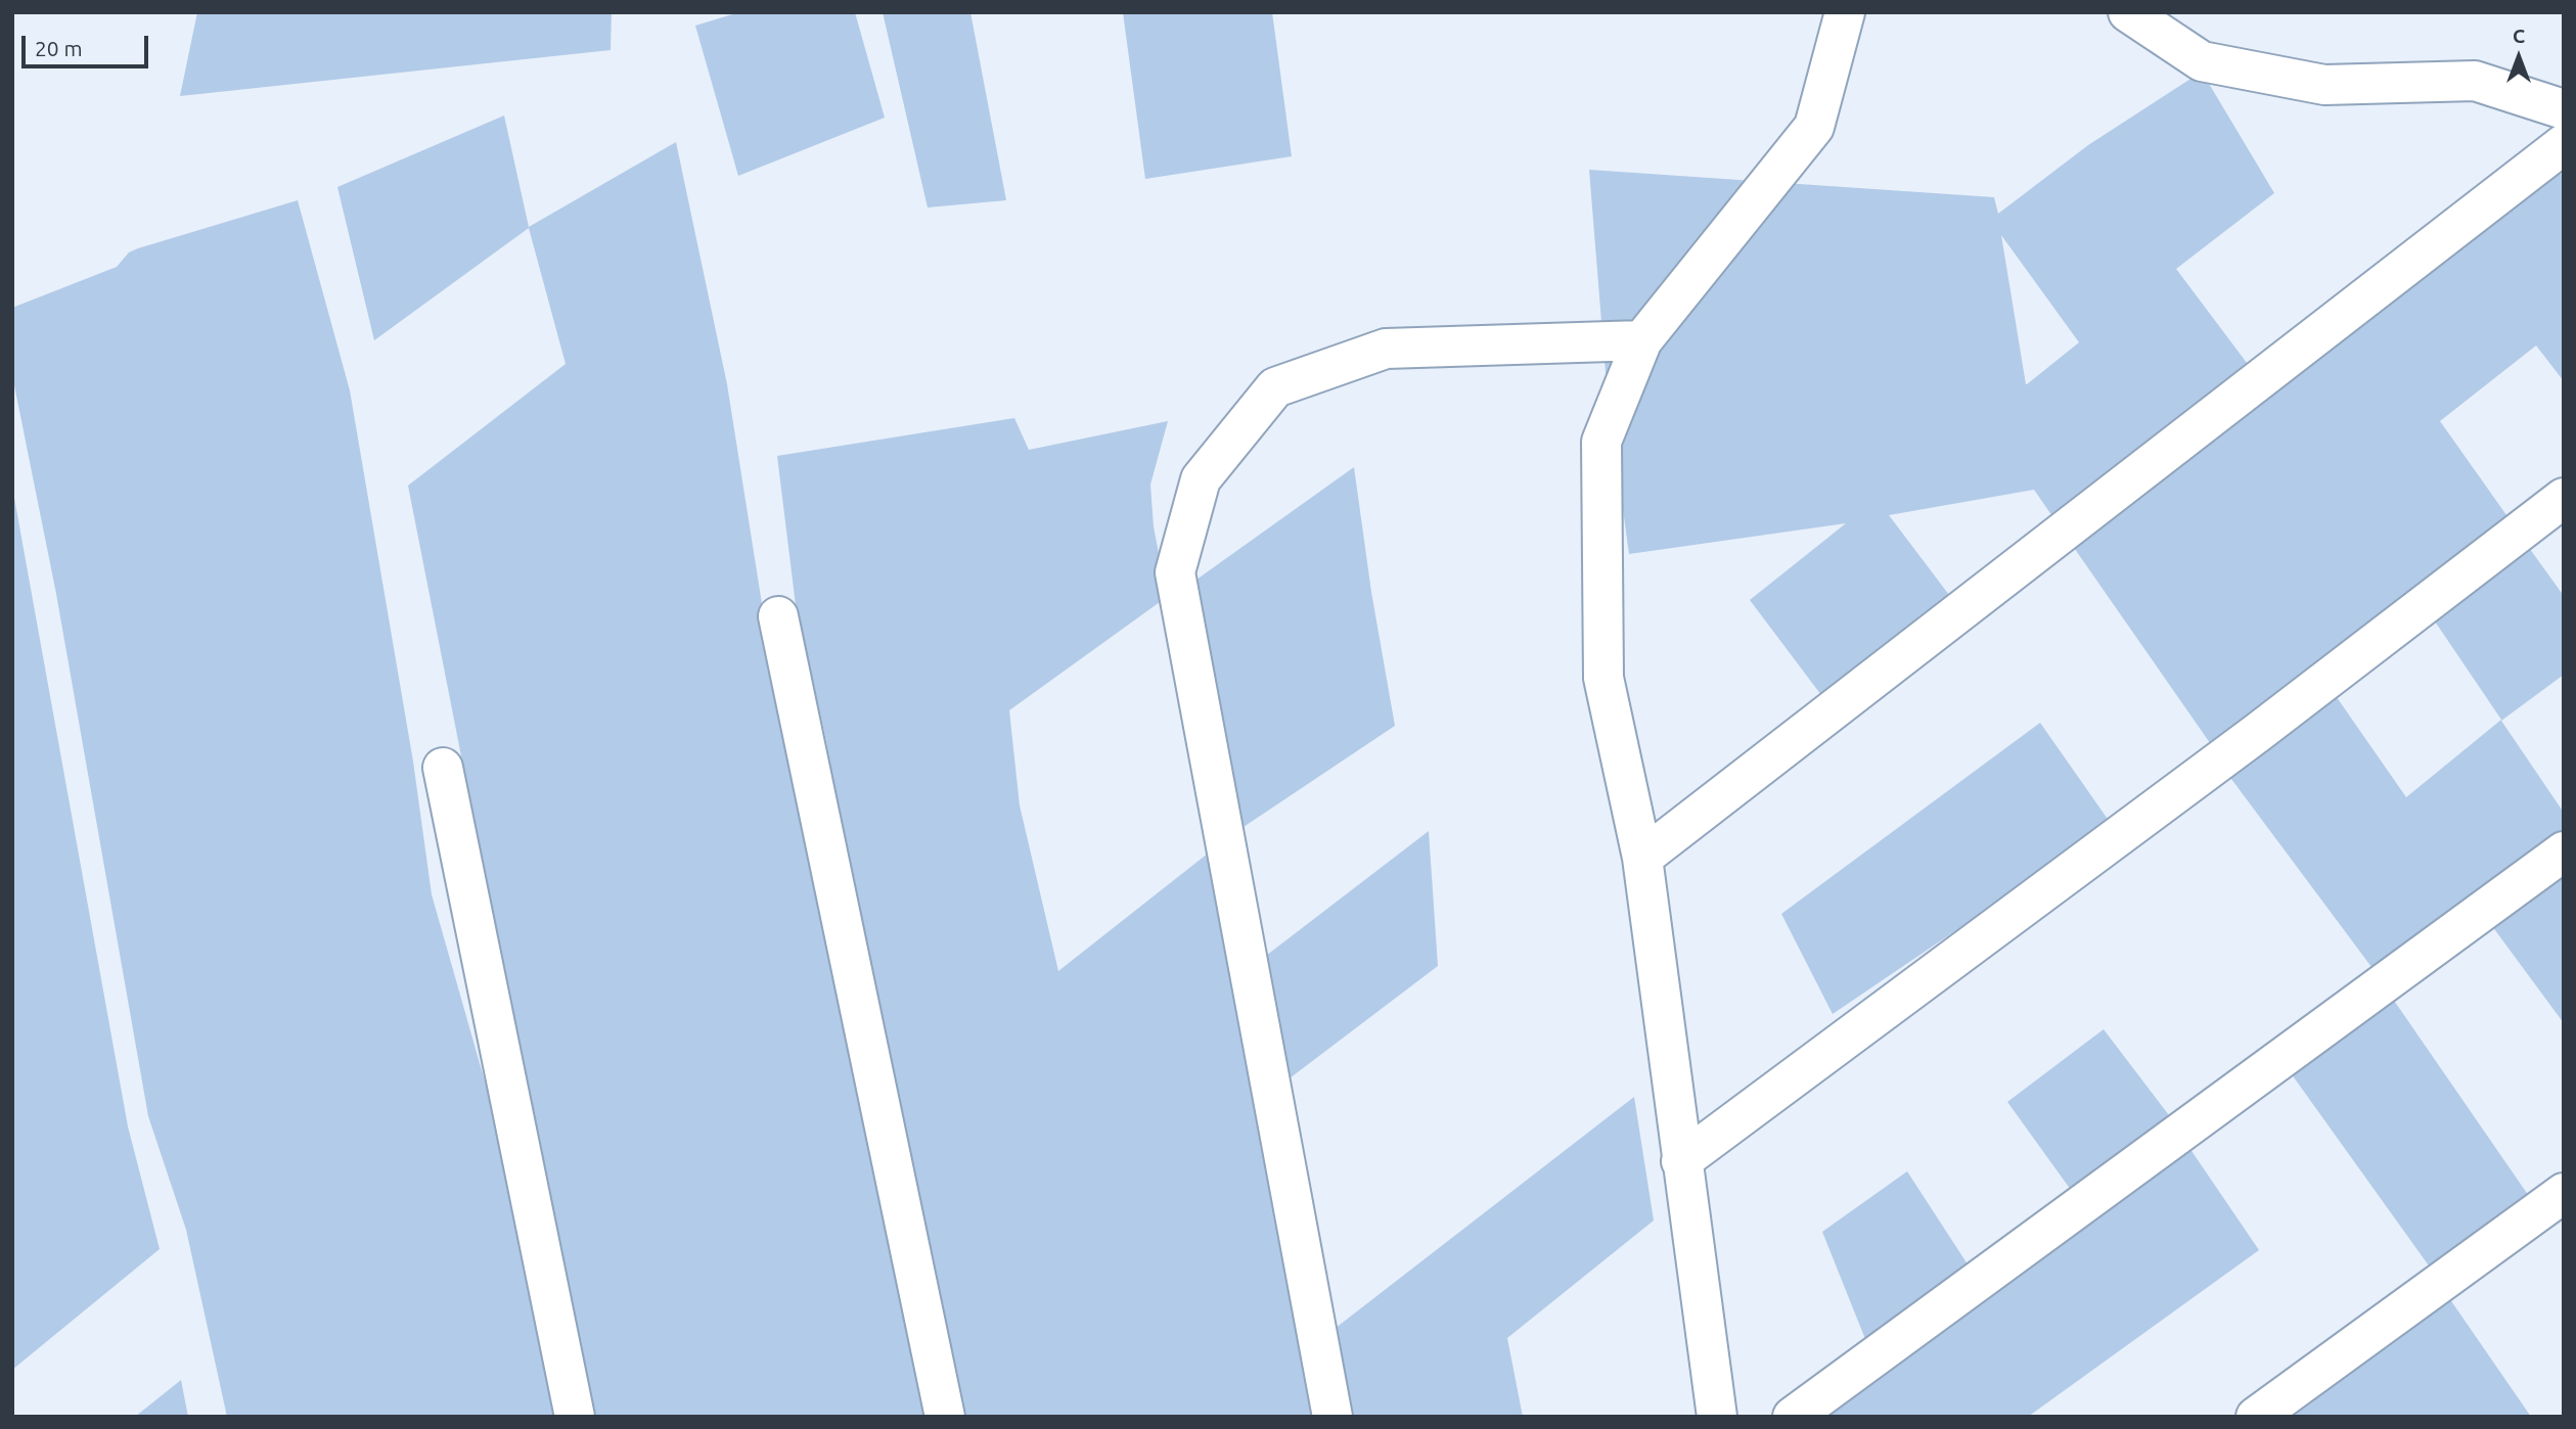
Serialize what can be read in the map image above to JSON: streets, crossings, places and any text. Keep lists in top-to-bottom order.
{
  "scale_bar": "20 m",
  "north": "top"
}
